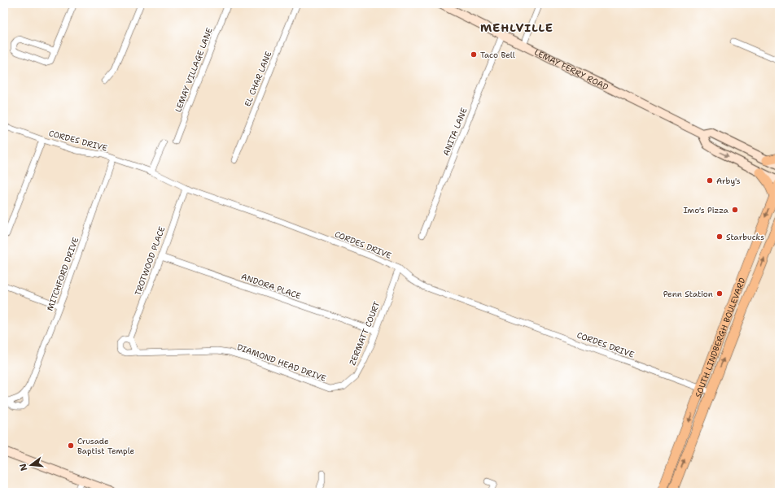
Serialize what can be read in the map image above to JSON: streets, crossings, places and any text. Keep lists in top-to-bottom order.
{
  "streets": {
    "main road": ["LEMAY FERRY ROAD", "SOUTH LINDBERGH BOULEVARD"],
    "street": [
      "LEMAY VILLAGE LANE",
      "EL CHAR LANE",
      "ANITA LANE",
      "CORDES DRIVE",
      "TROTWOOD PLACE",
      "MITCHFORD DRIVE",
      "ANDORA PLACE",
      "ZERMATT COURT",
      "DIAMOND HEAD DRIVE"
    ]
  },
  "crossings": [
    ["LEMAY FERRY ROAD", "ANITA LANE"],
    ["CORDES DRIVE", "TROTWOOD PLACE"],
    ["CORDES DRIVE", "MITCHFORD DRIVE"],
    ["CORDES DRIVE", "ZERMATT COURT"],
    ["CORDES DRIVE", "SOUTH LINDBERGH BOULEVARD"],
    ["TROTWOOD PLACE", "ANDORA PLACE"],
    ["ANDORA PLACE", "ZERMATT COURT"],
    ["ZERMATT COURT", "DIAMOND HEAD DRIVE"]
  ],
  "districts": ["MEHLVILLE"],
  "places": [
    "Taco Bell",
    "Arby's",
    "Imo's Pizza",
    "Starbucks",
    "Penn Station",
    "Crusade Baptist Temple"
  ],
  "north": "left"
}
